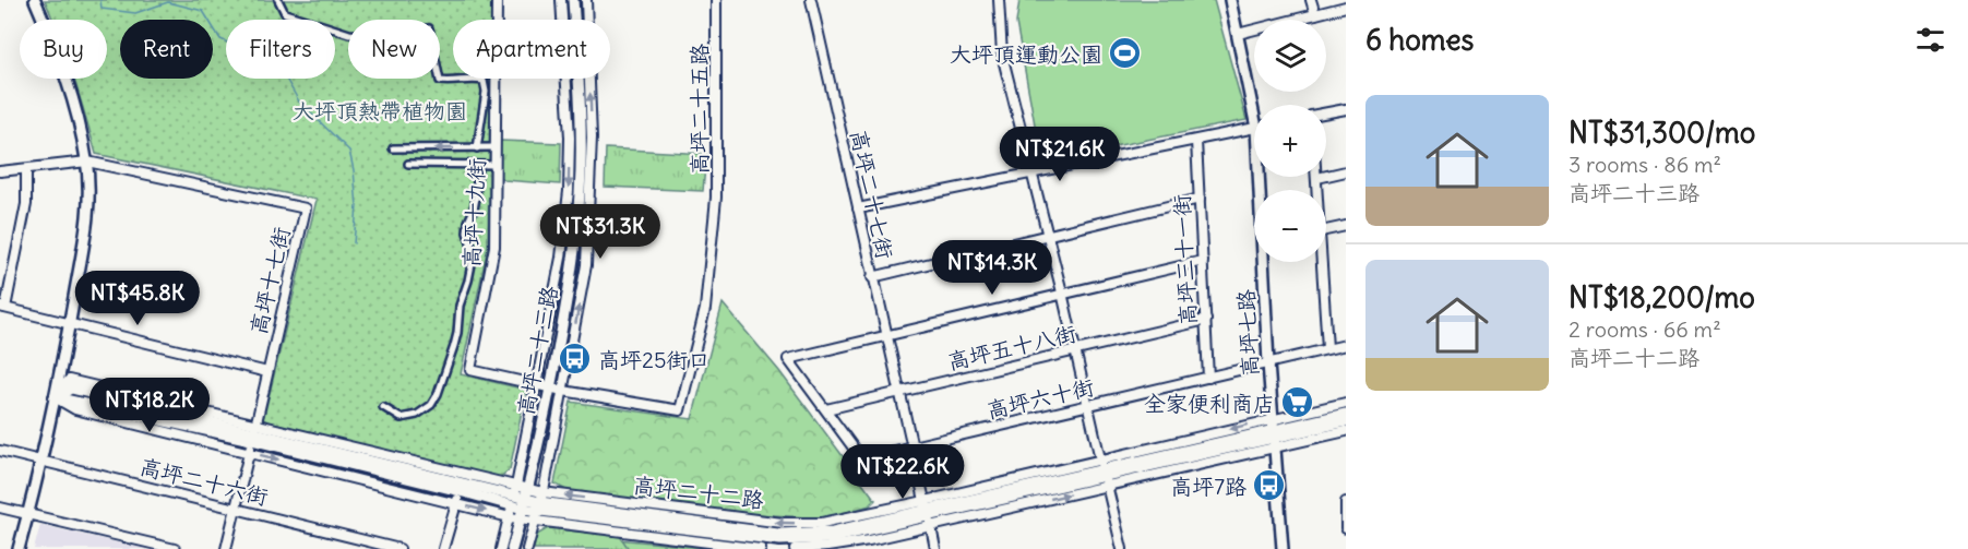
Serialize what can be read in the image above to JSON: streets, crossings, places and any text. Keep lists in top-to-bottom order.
{
  "streets": {
    "street": [
      "高坪二十五路",
      "高坪二十七街",
      "高坪十九街",
      "高坪三十一街",
      "高坪十七街",
      "高坪七路",
      "高坪五十八街",
      "高坪二十三路",
      "高坪六十街",
      "高坪二十六街",
      "高坪二十二路"
    ]
  },
  "crossings": [
    ["高坪二十五路", "高坪十九街"],
    ["高坪二十五路", "高坪二十三路"],
    ["高坪二十七街", "高坪五十八街"],
    ["高坪二十七街", "高坪六十街"],
    ["高坪二十七街", "高坪二十二路"],
    ["高坪十九街", "高坪二十三路"],
    ["高坪三十一街", "高坪五十八街"],
    ["高坪三十一街", "高坪六十街"],
    ["高坪十七街", "高坪二十六街"],
    ["高坪十七街", "高坪二十二路"],
    ["高坪七路", "高坪六十街"],
    ["高坪七路", "高坪二十二路"],
    ["高坪五十八街", "高坪六十街"],
    ["高坪二十三路", "高坪二十二路"]
  ],
  "parks": ["大坪頂熱帶植物園"],
  "places": {
    "sports": ["大坪頂運動公園"],
    "bus stop": ["高坪25街口", "高坪7路"],
    "supermarket": ["全家便利商店"]
  },
  "page": {
    "heading": "6 homes",
    "map_buttons": ["+", "−"],
    "chip": [
      "Buy",
      "Rent",
      "Filters",
      "New",
      "Apartment"
    ],
    "list": [
      {
        "name": "NT$31,300/mo",
        "note": "3 rooms · 86 m² · 高坪二十三路"
      },
      {
        "name": "NT$18,200/mo",
        "note": "2 rooms · 66 m² · 高坪二十二路"
      }
    ],
    "price": [
      "NT$21.6K",
      "NT$31.3K",
      "NT$14.3K",
      "NT$45.8K",
      "NT$18.2K",
      "NT$22.6K"
    ]
  }
}
